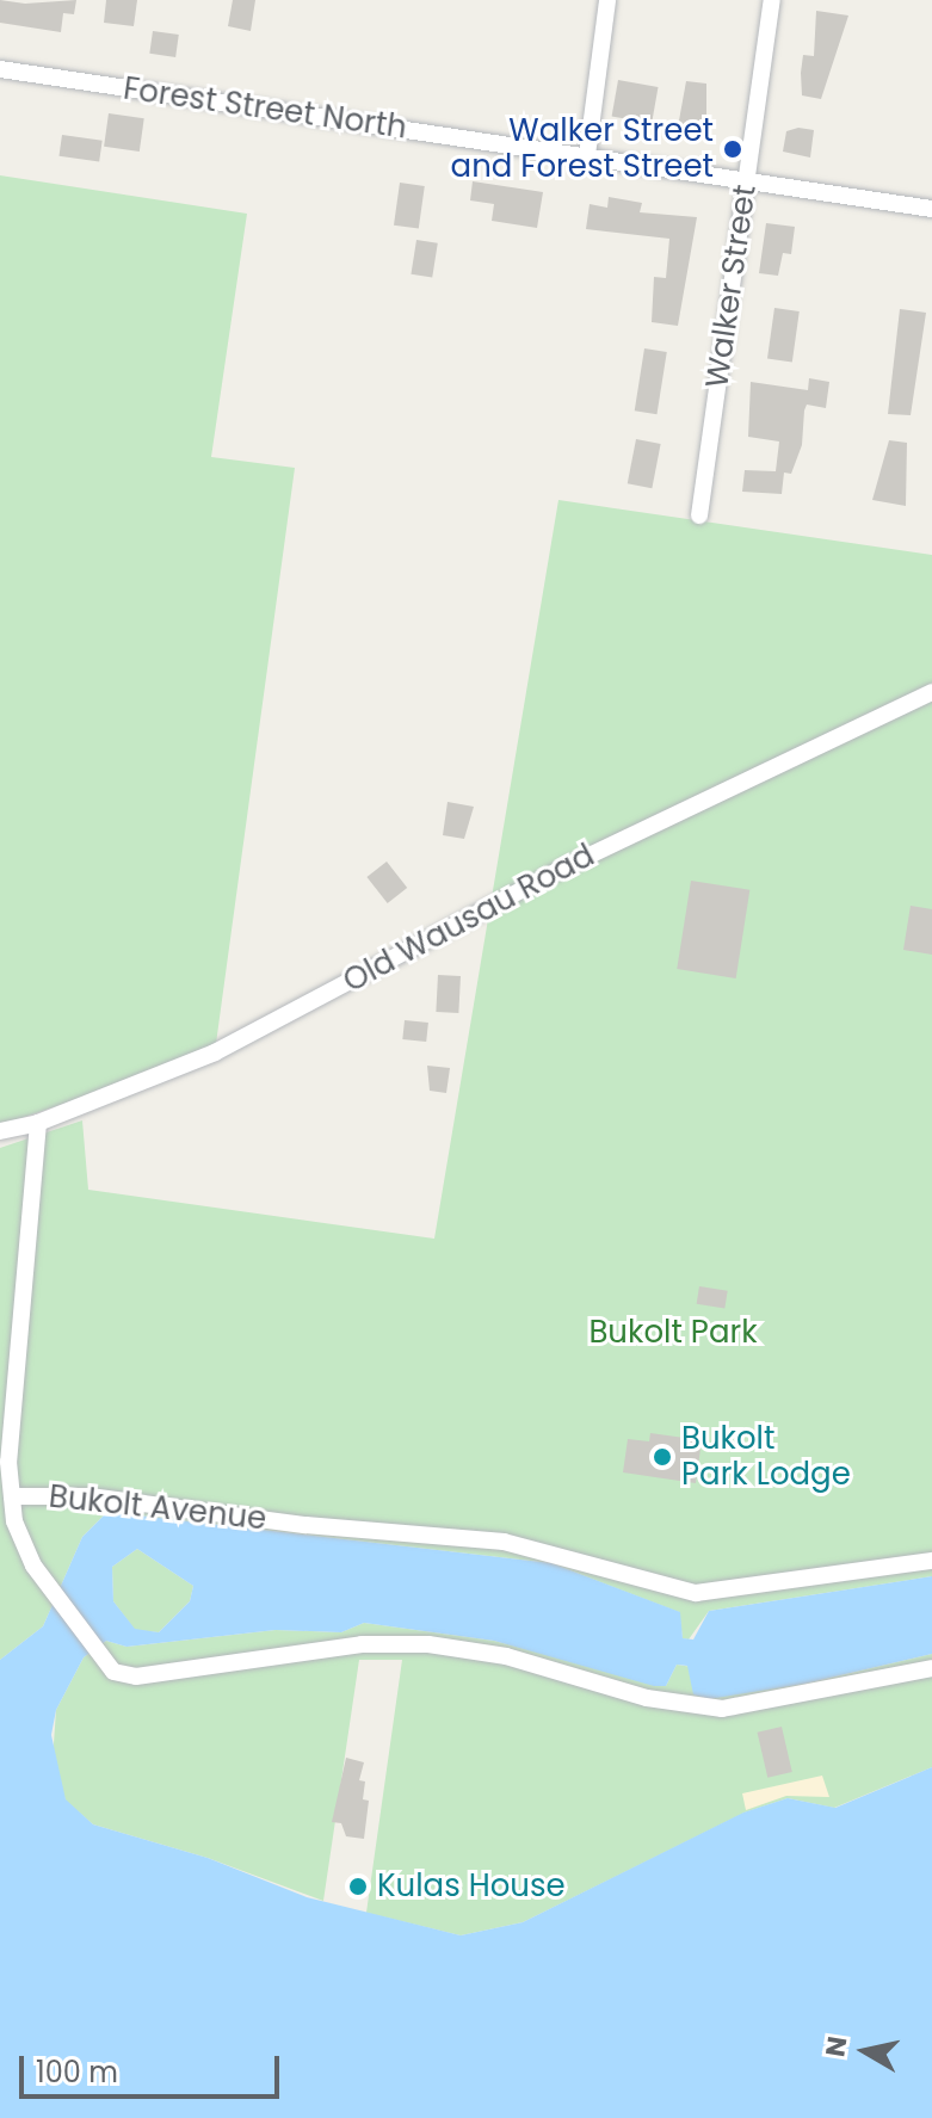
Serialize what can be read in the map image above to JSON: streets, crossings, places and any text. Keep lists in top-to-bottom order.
{
  "streets": {
    "street": [
      "Forest Street North",
      "Walker Street",
      "Old Wausau Road",
      "Bukolt Avenue"
    ]
  },
  "crossings": [
    ["Forest Street North", "Walker Street"]
  ],
  "parks": ["Bukolt Park"],
  "places": ["Walker Street and Forest Street", "Bukolt Park Lodge", "Kulas House"],
  "scale_bar": "100 m",
  "north": "left"
}
